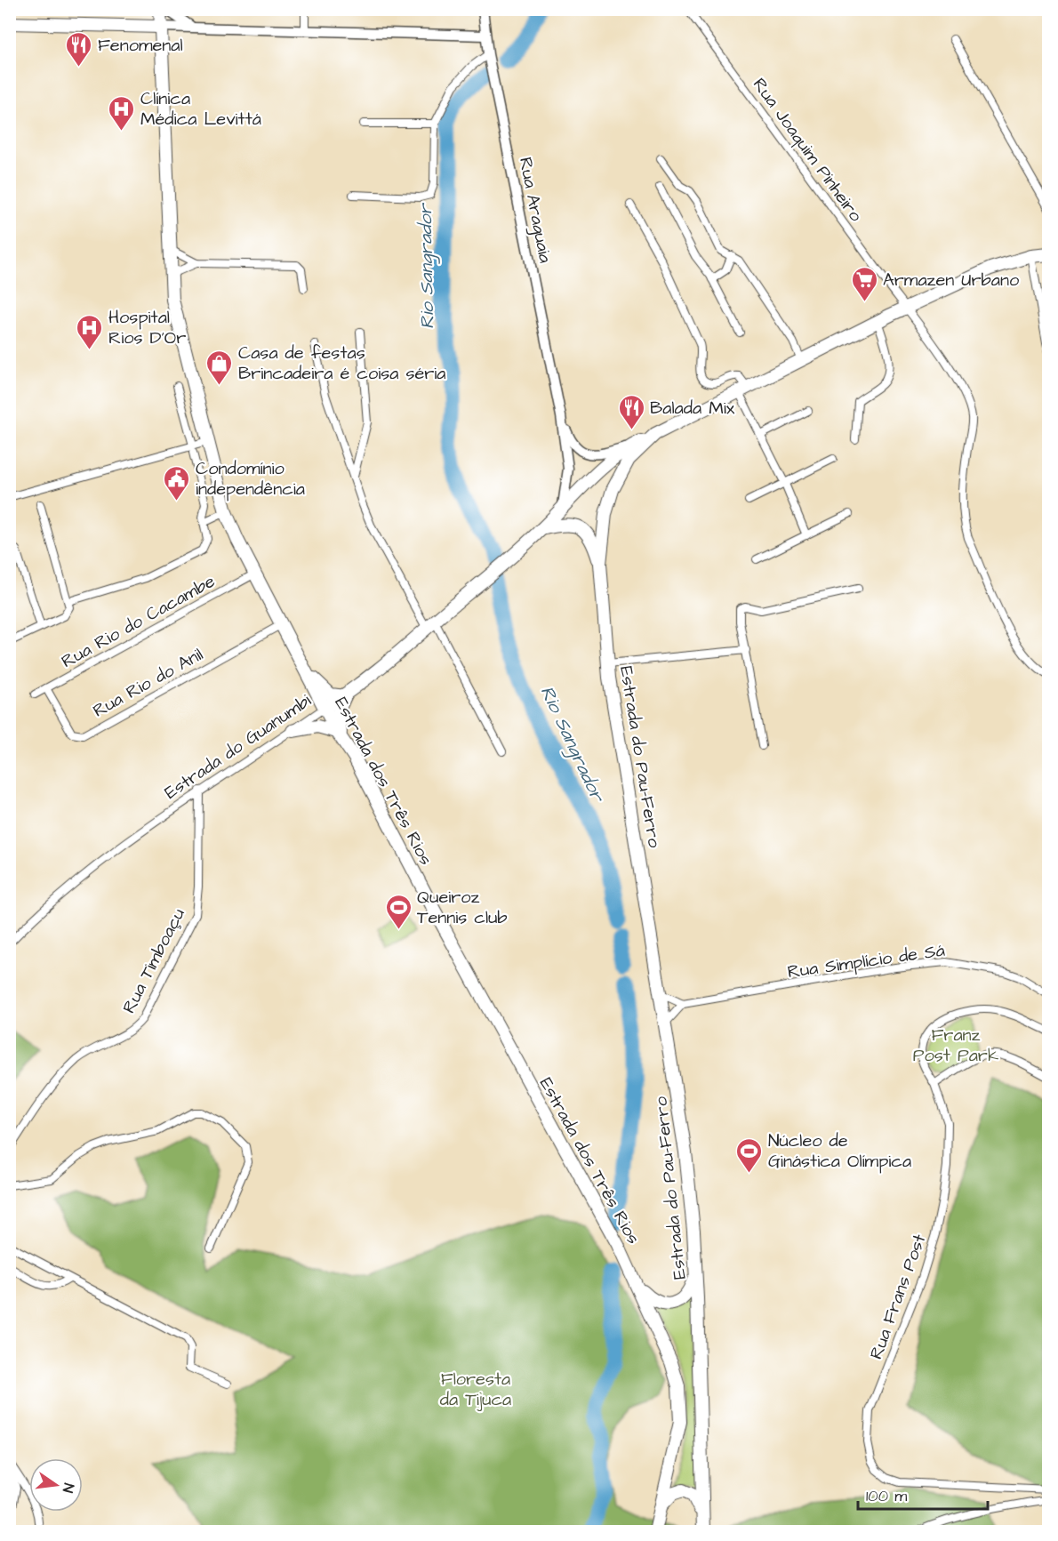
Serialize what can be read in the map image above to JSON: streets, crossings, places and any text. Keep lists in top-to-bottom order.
{
  "streets": {
    "main road": ["Estrada do Guanumbi", "Estrada do Pau-Ferro", "Estrada dos Três Rios"],
    "street": [
      "Rua Joaquim Pinheiro",
      "Rua Araguaia",
      "Rua Rio do Cacambe",
      "Rua Rio do Anil",
      "Rua Timboaçu",
      "Rua Simplício de Sá",
      "Rua Frans Post"
    ]
  },
  "crossings": [
    ["Rua Joaquim Pinheiro", "Estrada do Pau-Ferro"],
    ["Rua Araguaia", "Estrada do Guanumbi"],
    ["Rua Rio do Cacambe", "Rua Rio do Anil"],
    ["Rua Rio do Cacambe", "Estrada dos Três Rios"],
    ["Rua Rio do Anil", "Estrada dos Três Rios"],
    ["Estrada do Guanumbi", "Estrada do Pau-Ferro"],
    ["Estrada do Guanumbi", "Estrada dos Três Rios"],
    ["Estrada do Guanumbi", "Rua Timboaçu"]
  ],
  "water": ["Rio Sangrador"],
  "parks": ["Franz Post Park", "Floresta da Tijuca"],
  "places": {
    "restaurant": ["Fenomenal", "Balada Mix"],
    "hospital": ["Clínica Médica Levittá", "Hospital Rios D'Or"],
    "supermarket": ["Armazen Urbano"],
    "shop": ["Casa de festas Brincadeira é coisa séria"],
    "public building": ["Condomínio independência"],
    "sports": ["Queiroz Tennis club", "Núcleo de Ginástica Olímpica"]
  },
  "scale_bar": "100 m",
  "north": "right"
}
